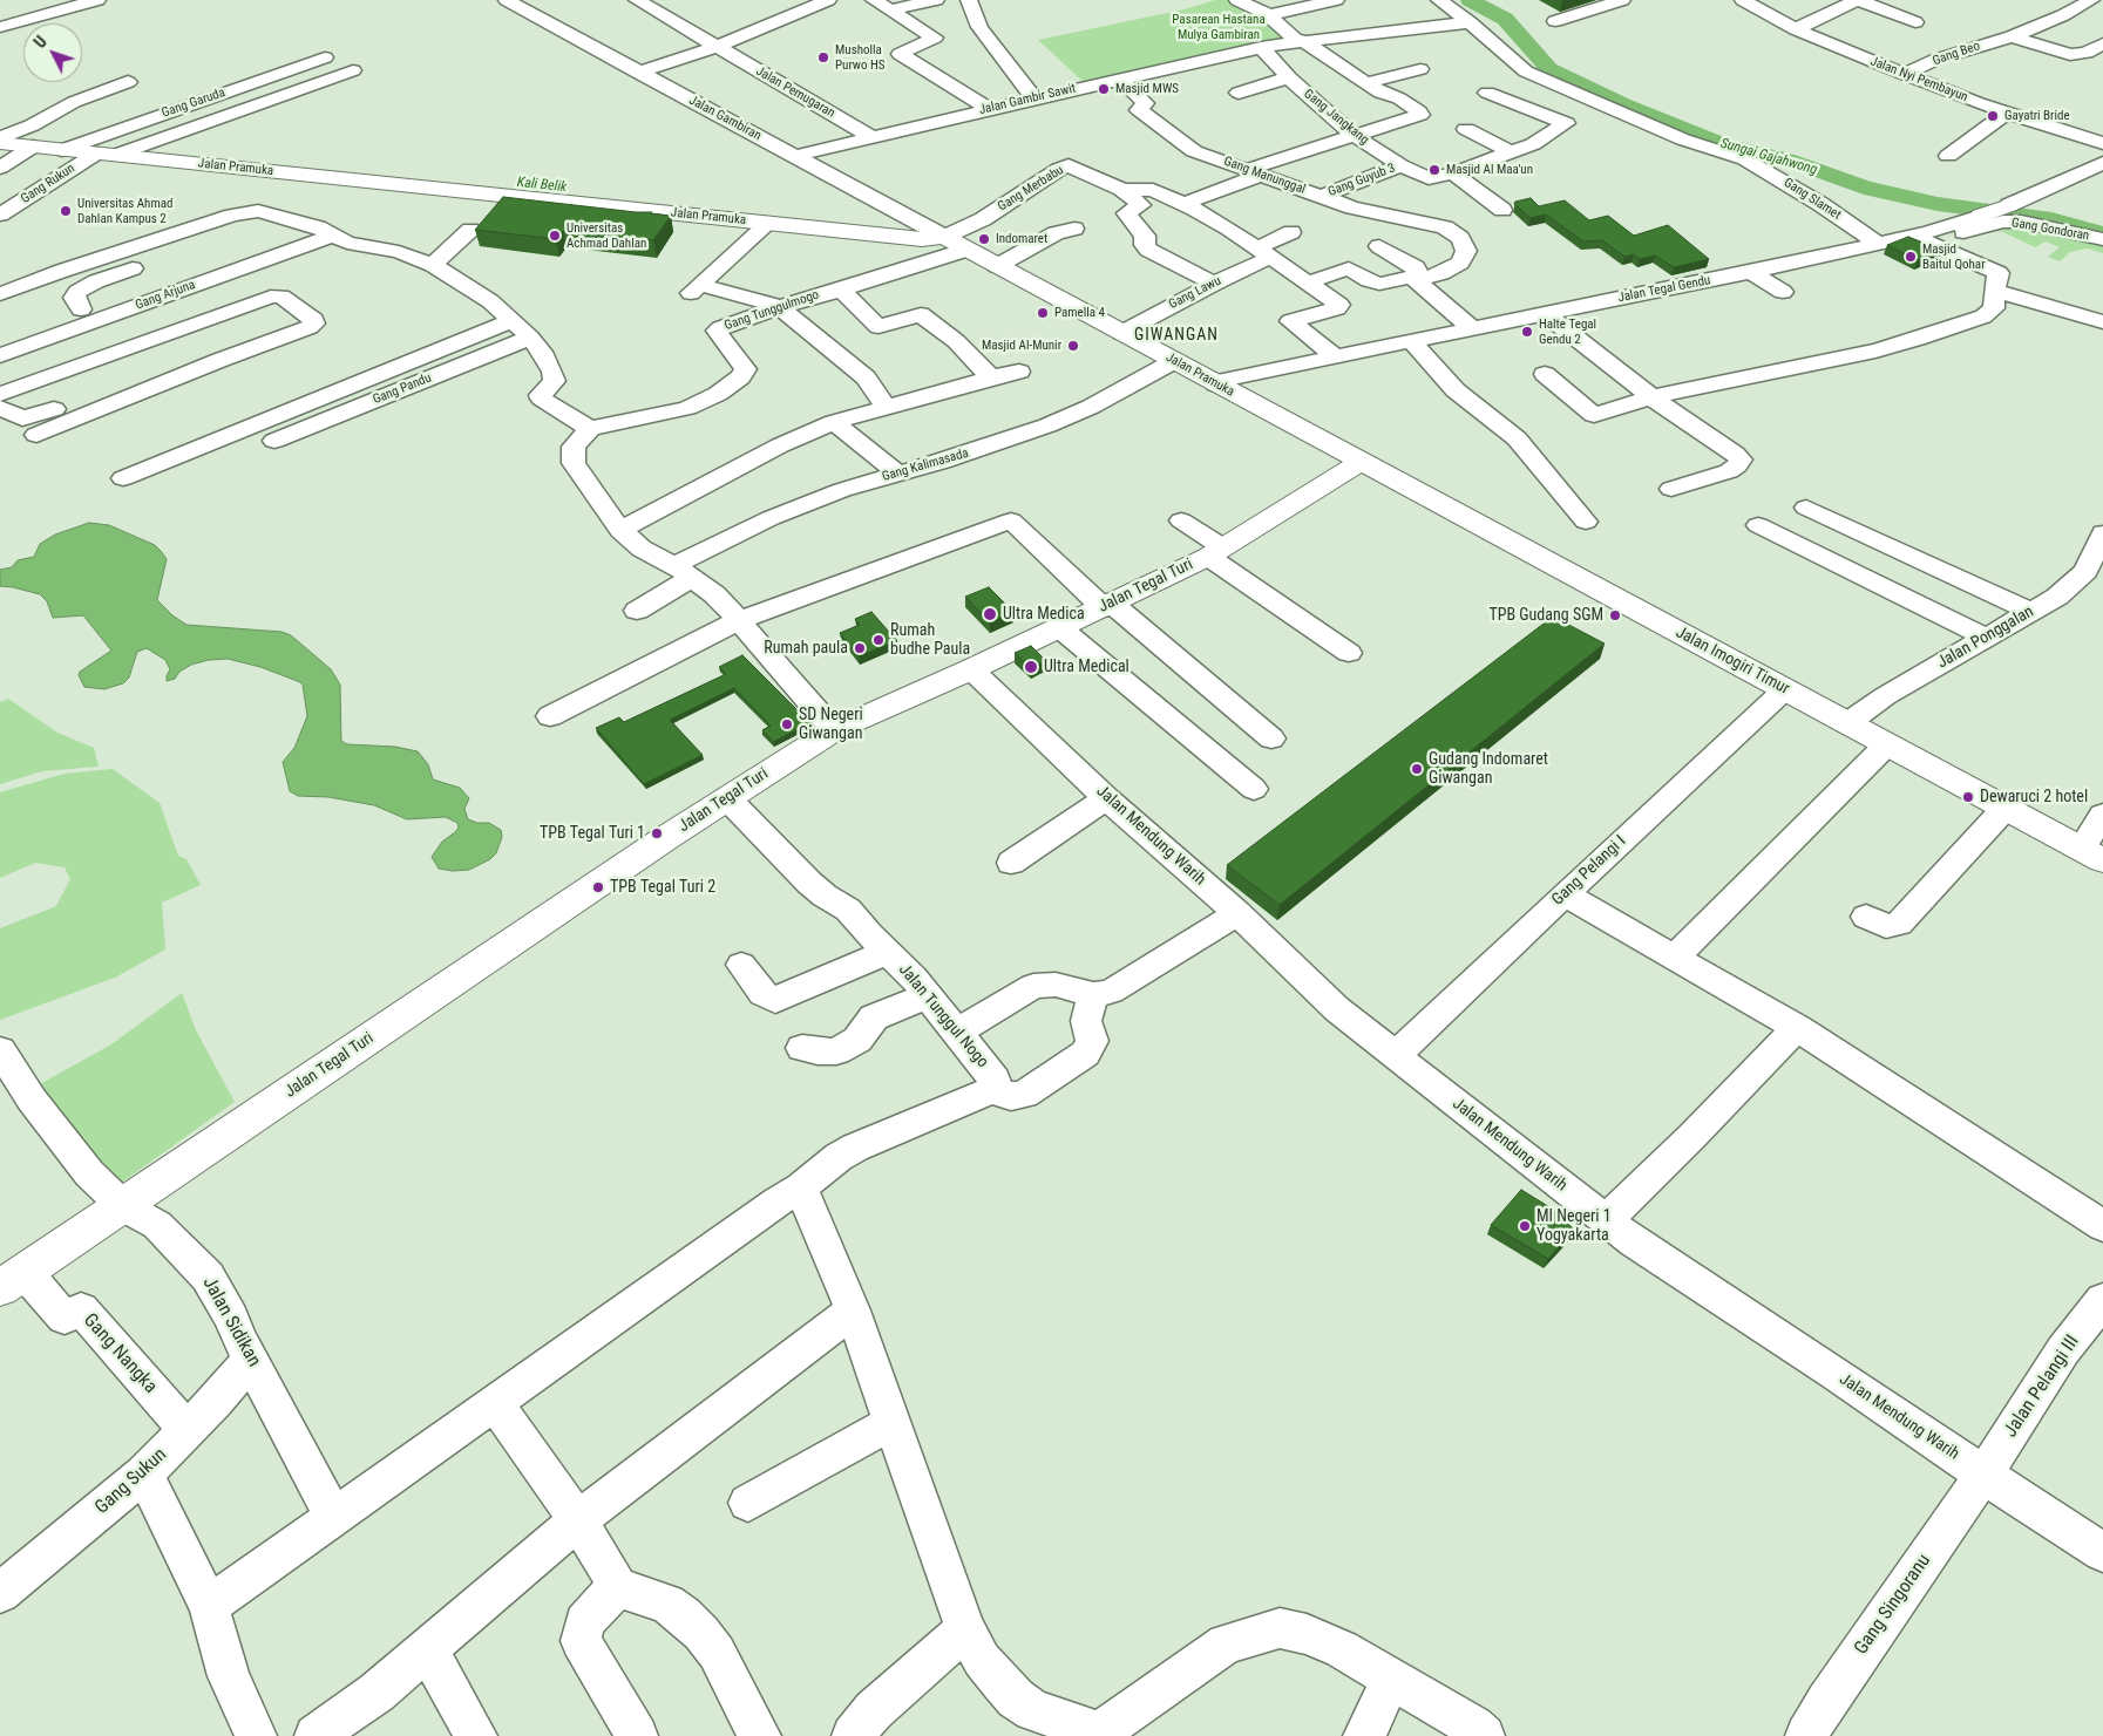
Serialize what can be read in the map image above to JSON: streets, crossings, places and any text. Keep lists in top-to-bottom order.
{
  "streets": {
    "main road": [
      "Jalan Pramuka",
      "Jalan Tegal Gendu",
      "Jalan Tegal Turi",
      "Jalan Imogiri Timur"
    ],
    "street": [
      "Gang Beo",
      "Jalan Nyi Pembayun",
      "Jalan Pemugaran",
      "Jalan Gambir Sawit",
      "Gang Garuda",
      "Gang Jangkang",
      "Jalan Gambiran",
      "Gang Manunggal",
      "Gang Guyub 3",
      "Gang Rukun",
      "Gang Merbabu",
      "Gang Slamet",
      "Gang Gondoran",
      "Gang Lawu",
      "Gang Arjuna",
      "Gang Tunggulmogo",
      "Gang Pandu",
      "Gang Kalimasada",
      "Jalan Ponggalan",
      "Jalan Mendung Warih",
      "Gang Pelangi I",
      "Jalan Tunggul Nogo",
      "Jalan Sidikan",
      "Gang Nangka",
      "Jalan Pelangi III",
      "Gang Sukun",
      "Gang Singoranu"
    ]
  },
  "crossings": [
    ["Gang Beo", "Jalan Nyi Pembayun"],
    ["Jalan Pemugaran", "Jalan Gambir Sawit"],
    ["Jalan Gambir Sawit", "Gang Jangkang"],
    ["Jalan Gambir Sawit", "Jalan Gambiran"],
    ["Jalan Gambir Sawit", "Gang Manunggal"],
    ["Jalan Gambir Sawit", "Gang Slamet"],
    ["Gang Garuda", "Jalan Pramuka"],
    ["Gang Jangkang", "Gang Guyub 3"],
    ["Jalan Gambiran", "Jalan Pramuka"],
    ["Jalan Gambiran", "Gang Merbabu"],
    ["Jalan Pramuka", "Gang Rukun"],
    ["Jalan Pramuka", "Gang Merbabu"],
    ["Jalan Pramuka", "Jalan Tegal Gendu"],
    ["Jalan Pramuka", "Gang Lawu"],
    ["Jalan Pramuka", "Gang Tunggulmogo"],
    ["Jalan Pramuka", "Gang Kalimasada"],
    ["Jalan Pramuka", "Jalan Tegal Turi"],
    ["Jalan Pramuka", "Jalan Imogiri Timur"],
    ["Gang Manunggal", "Gang Guyub 3"],
    ["Gang Slamet", "Jalan Tegal Gendu"],
    ["Gang Gondoran", "Jalan Tegal Gendu"],
    ["Jalan Tegal Turi", "Jalan Imogiri Timur"],
    ["Jalan Tegal Turi", "Jalan Mendung Warih"],
    ["Jalan Tegal Turi", "Jalan Tunggul Nogo"],
    ["Jalan Tegal Turi", "Jalan Sidikan"],
    ["Jalan Tegal Turi", "Gang Nangka"],
    ["Jalan Ponggalan", "Jalan Imogiri Timur"],
    ["Jalan Imogiri Timur", "Gang Pelangi I"],
    ["Jalan Mendung Warih", "Gang Pelangi I"],
    ["Jalan Mendung Warih", "Jalan Pelangi III"],
    ["Jalan Mendung Warih", "Gang Singoranu"],
    ["Jalan Tunggul Nogo", "Jalan Sidikan"],
    ["Jalan Sidikan", "Gang Sukun"],
    ["Gang Nangka", "Gang Sukun"],
    ["Jalan Pelangi III", "Gang Singoranu"]
  ],
  "districts": ["GIWANGAN"],
  "water": ["Sungai Gajahwong", "Kali Belik"],
  "parks": ["Pasarean Hastana Mulya Gambiran"],
  "places": [
    "Musholla Purwo HS",
    "Masjid MWS",
    "Gayatri Bride",
    "Masjid Al Maa'un",
    "Universitas Ahmad Dahlan Kampus 2",
    "Universitas Achmad Dahlan",
    "Indomaret",
    "Masjid Baitul Qohar",
    "Pamella 4",
    "Halte Tegal Gendu 2",
    "Masjid Al-Munir",
    "Ultra Medica",
    "TPB Gudang SGM",
    "Rumah budhe Paula",
    "Rumah paula",
    "Ultra Medical",
    "SD Negeri Giwangan",
    "Gudang Indomaret Giwangan",
    "Dewaruci 2 hotel",
    "TPB Tegal Turi 1",
    "TPB Tegal Turi 2",
    "MI Negeri 1 Yogyakarta"
  ],
  "north": "top left"
}
